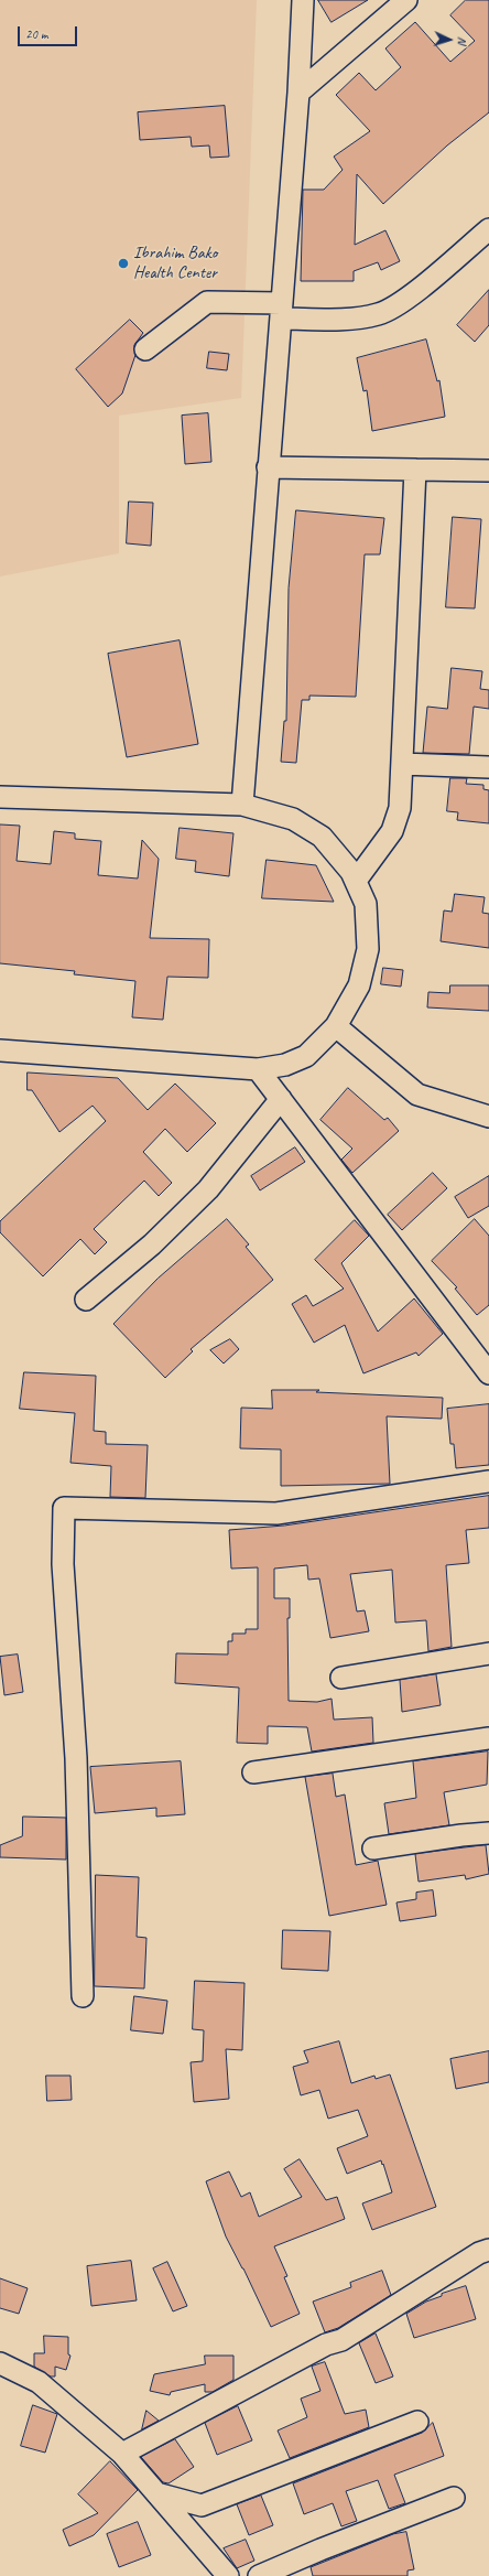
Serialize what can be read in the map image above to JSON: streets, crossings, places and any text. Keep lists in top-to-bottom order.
{
  "places": ["Ibrahim Bako Health Center"],
  "scale_bar": "20 m",
  "north": "right"
}
